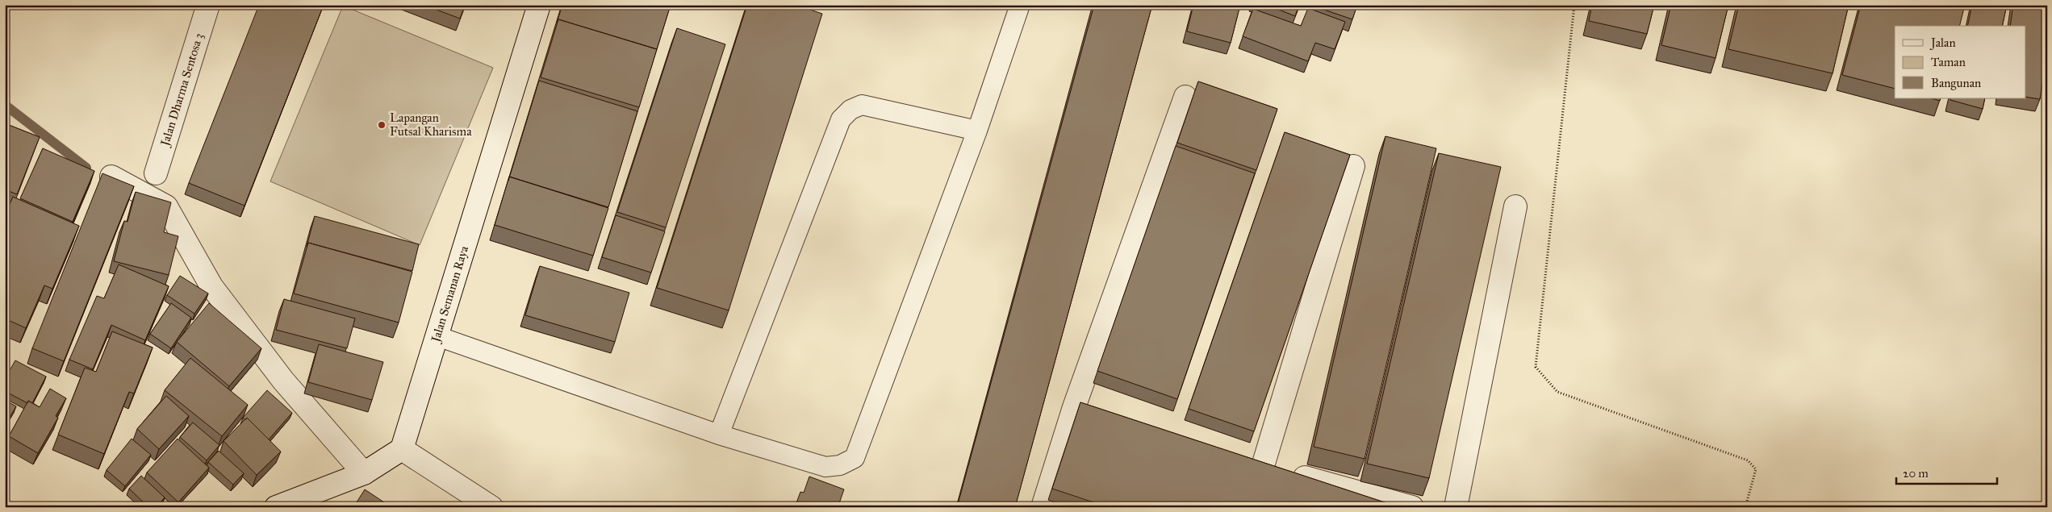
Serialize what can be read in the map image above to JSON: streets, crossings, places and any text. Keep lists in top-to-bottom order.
{
  "streets": {
    "street": ["Jalan Dharma Sentosa 3", "Jalan Semanan Raya"]
  },
  "places": ["Lapangan Futsal Kharisma"],
  "legend": ["Jalan", "Taman", "Bangunan"],
  "scale_bar": "20 m"
}
